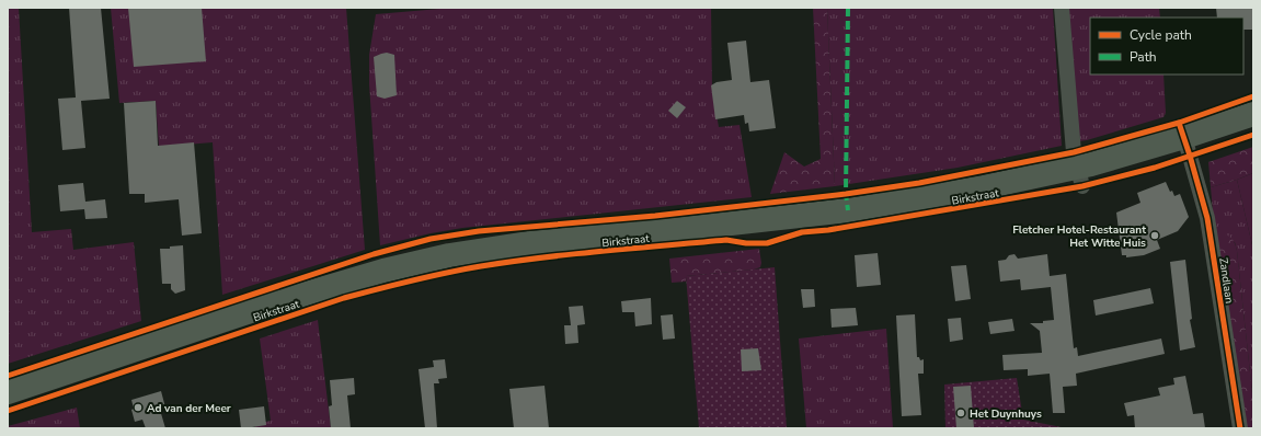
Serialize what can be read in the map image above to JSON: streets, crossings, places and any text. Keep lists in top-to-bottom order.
{
  "streets": {
    "main road": ["Birkstraat"],
    "street": ["Zandlaan"]
  },
  "crossings": [
    ["Birkstraat", "Zandlaan"]
  ],
  "places": ["Fletcher Hotel-Restaurant Het Witte Huis", "Ad van der Meer", "Het Duynhuys"],
  "legend": ["Cycle path", "Path"]
}
